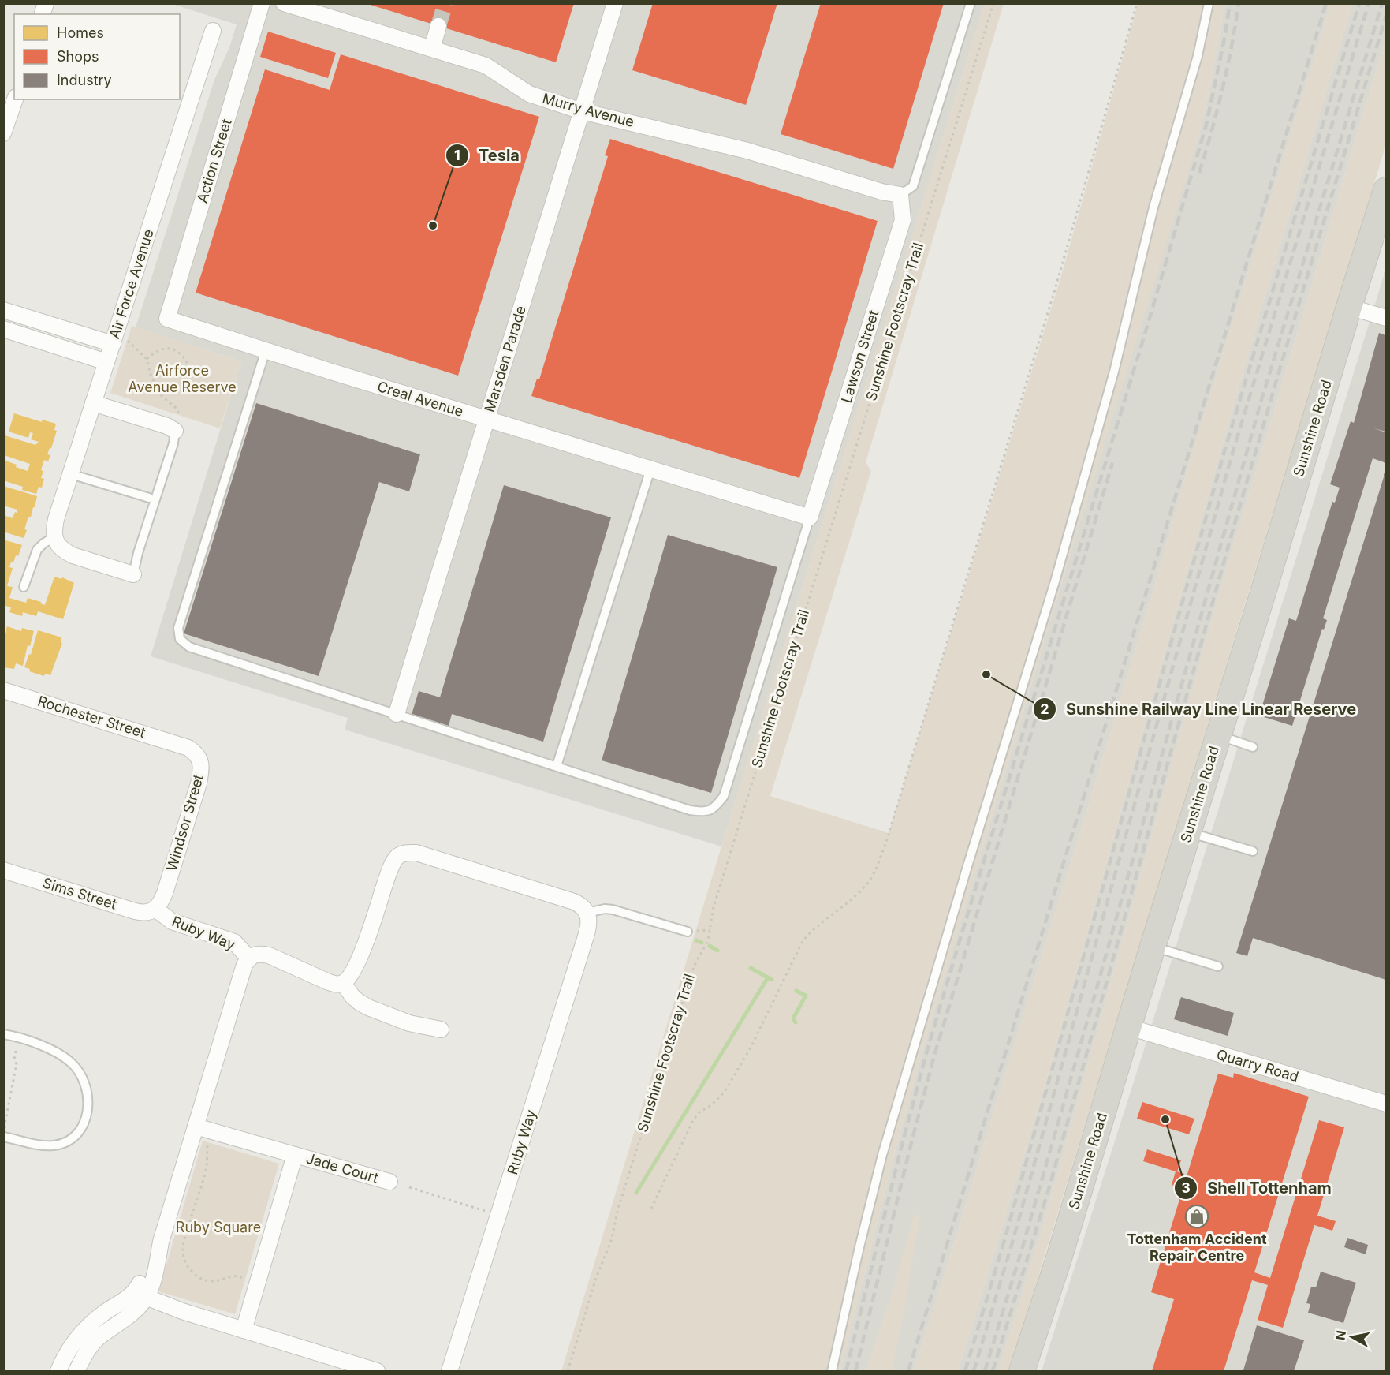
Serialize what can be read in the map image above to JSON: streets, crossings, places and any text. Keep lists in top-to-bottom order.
{
  "streets": {
    "main road": ["Sunshine Road"],
    "street": [
      "Murry Avenue",
      "Action Street",
      "Air Force Avenue",
      "Lawson Street",
      "Marsden Parade",
      "Creal Avenue",
      "Rochester Street",
      "Windsor Street",
      "Sims Street",
      "Ruby Way",
      "Quarry Road",
      "Jade Court"
    ],
    "path": ["Sunshine Footscray Trail"]
  },
  "crossings": [
    ["Murry Avenue", "Lawson Street"],
    ["Murry Avenue", "Marsden Parade"],
    ["Action Street", "Creal Avenue"],
    ["Lawson Street", "Creal Avenue"],
    ["Marsden Parade", "Creal Avenue"],
    ["Sunshine Road", "Quarry Road"],
    ["Rochester Street", "Windsor Street"],
    ["Windsor Street", "Sims Street"],
    ["Windsor Street", "Ruby Way"],
    ["Sims Street", "Ruby Way"],
    ["Ruby Way", "Jade Court"]
  ],
  "parks": ["Airforce Avenue Reserve", "Ruby Square"],
  "places": {
    "other": ["Tesla", "Sunshine Railway Line Linear Reserve", "Shell Tottenham"],
    "shop": ["Tottenham Accident Repair Centre"]
  },
  "legend": ["Homes", "Shops", "Industry"],
  "north": "left"
}
